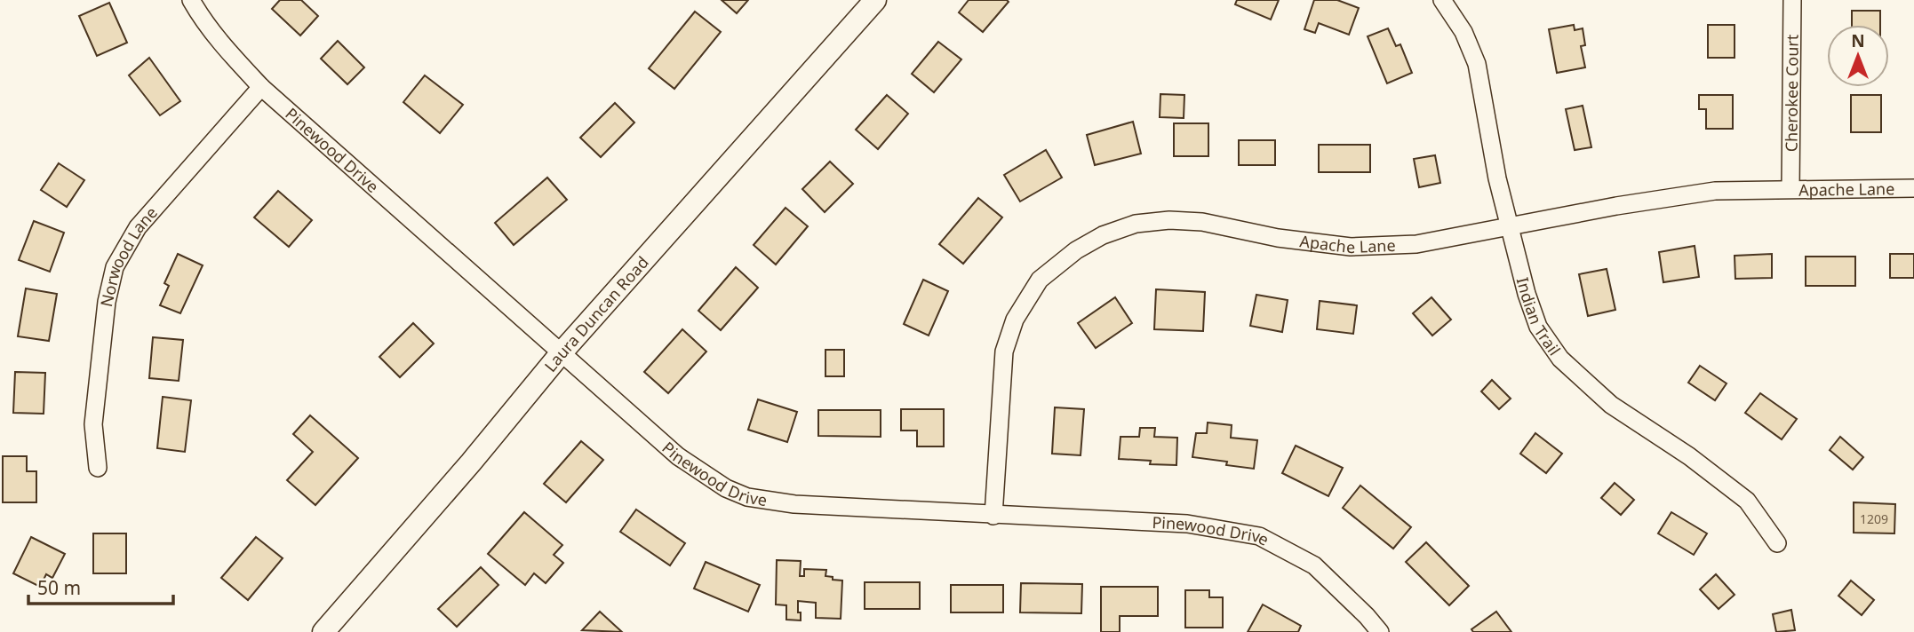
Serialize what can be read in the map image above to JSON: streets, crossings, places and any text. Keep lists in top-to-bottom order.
{
  "streets": {
    "street": [
      "Cherokee Court",
      "Pinewood Drive",
      "Apache Lane",
      "Norwood Lane",
      "Laura Duncan Road",
      "Indian Trail"
    ]
  },
  "crossings": [
    ["Cherokee Court", "Apache Lane"],
    ["Pinewood Drive", "Apache Lane"],
    ["Pinewood Drive", "Norwood Lane"],
    ["Pinewood Drive", "Laura Duncan Road"],
    ["Apache Lane", "Indian Trail"]
  ],
  "house_numbers": ["1209"],
  "scale_bar": "50 m",
  "north": "top"
}
